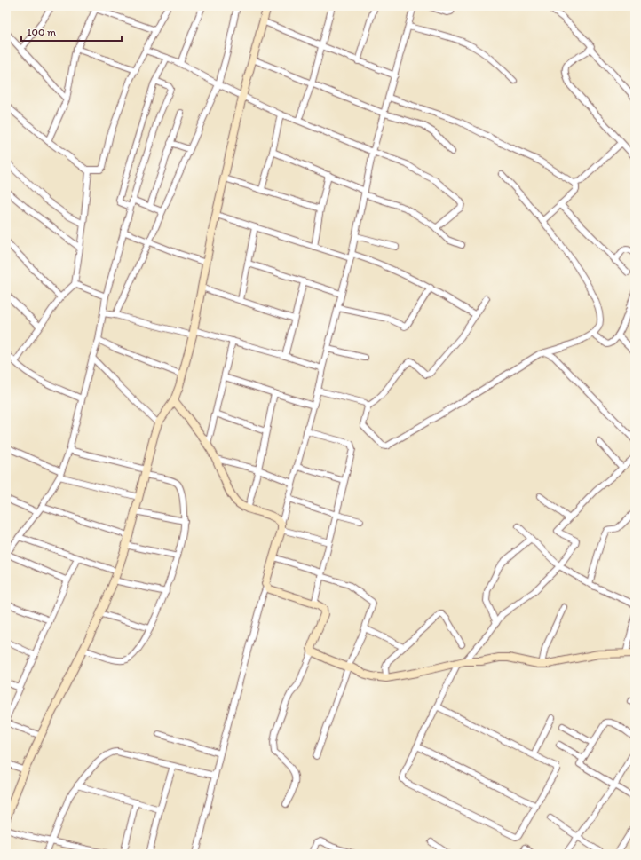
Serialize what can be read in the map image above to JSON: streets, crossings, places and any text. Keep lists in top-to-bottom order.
{
  "scale_bar": "100 m"
}
